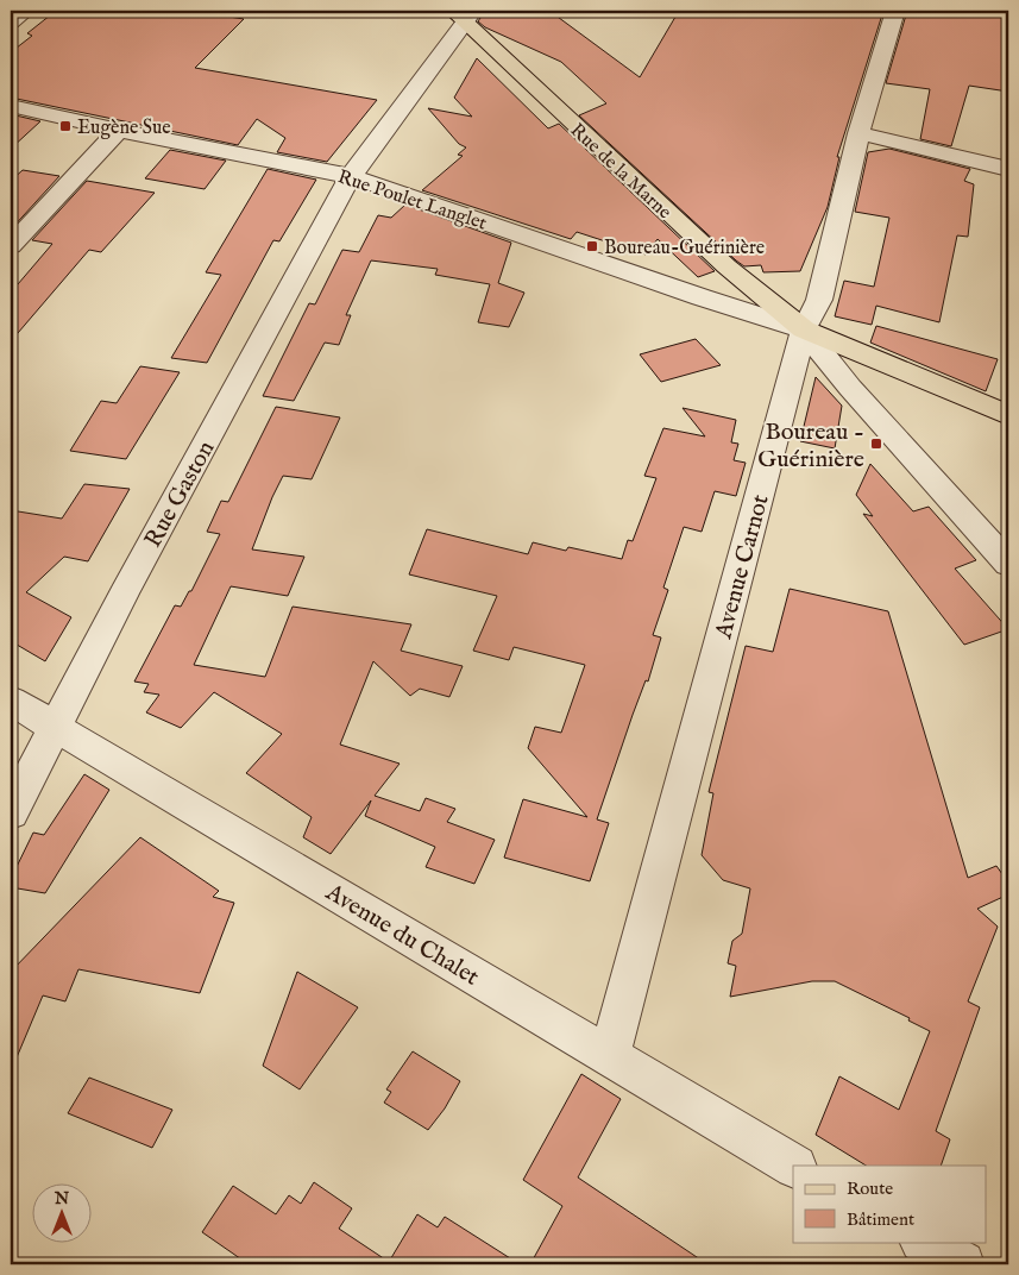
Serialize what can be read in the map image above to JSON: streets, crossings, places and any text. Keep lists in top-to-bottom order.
{
  "streets": {
    "main road": ["Rue de la Marne"],
    "street": [
      "Rue Poulet Langlet",
      "Rue Gaston",
      "Avenue Carnot",
      "Avenue du Chalet"
    ]
  },
  "crossings": [
    ["Rue de la Marne", "Rue Poulet Langlet"],
    ["Rue de la Marne", "Rue Gaston"],
    ["Rue de la Marne", "Avenue Carnot"],
    ["Rue Poulet Langlet", "Rue Gaston"],
    ["Rue Poulet Langlet", "Avenue Carnot"],
    ["Rue Gaston", "Avenue du Chalet"],
    ["Avenue Carnot", "Avenue du Chalet"]
  ],
  "places": {
    "transit": ["Eugène Sue", "Boureau-Guérinière", "Boureau - Guérinière"]
  },
  "legend": ["Route", "Bâtiment"],
  "north": "top"
}
